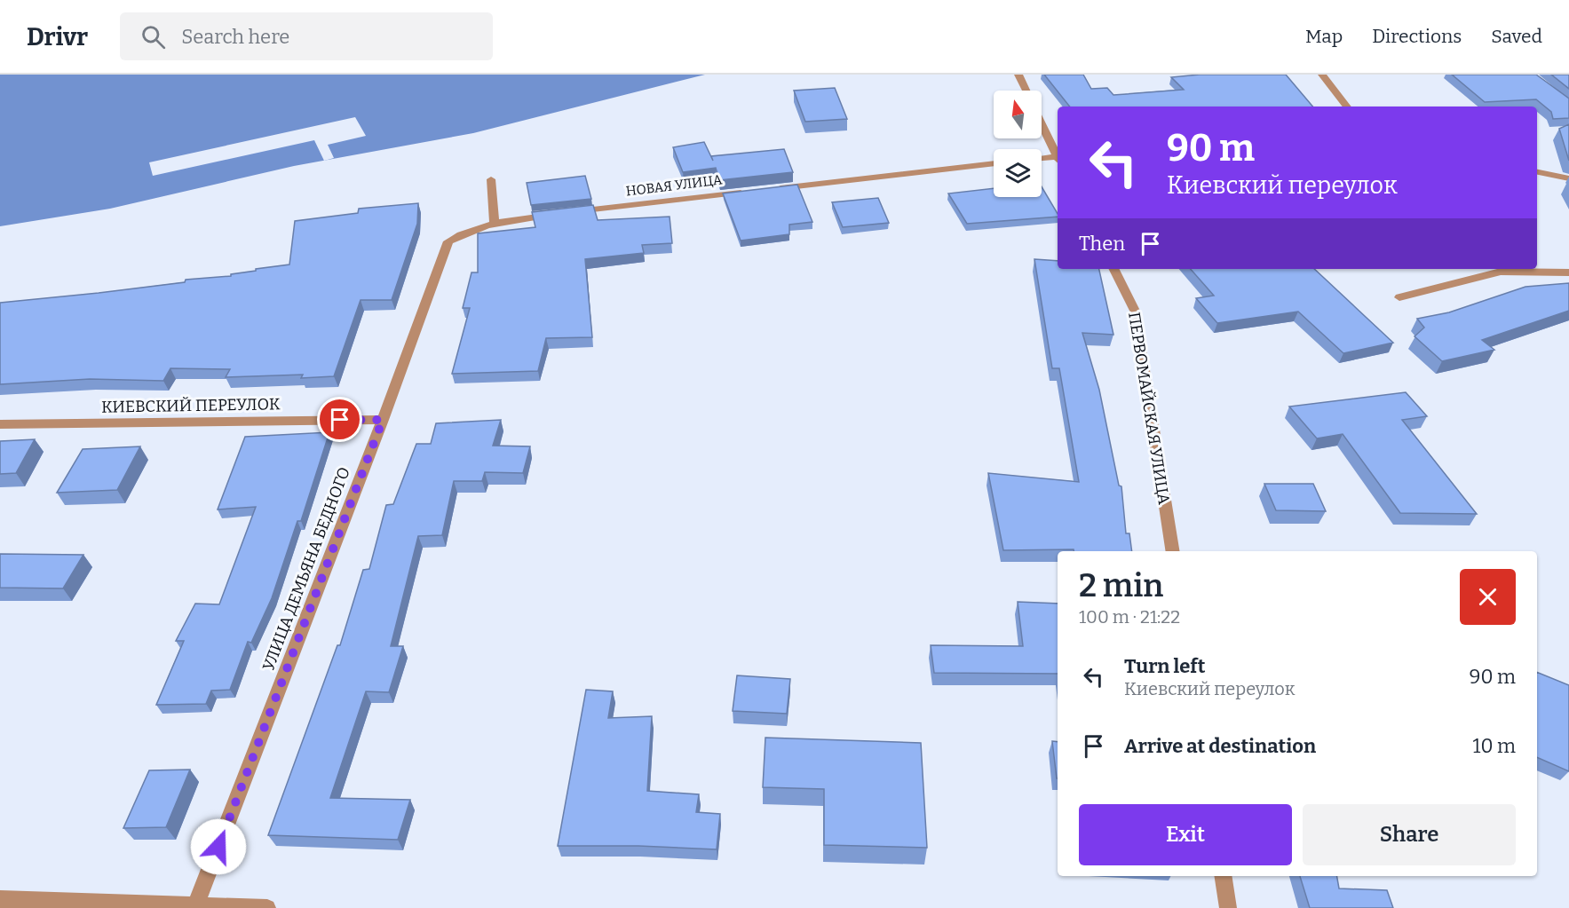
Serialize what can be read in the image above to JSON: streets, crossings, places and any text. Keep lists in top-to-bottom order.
{
  "streets": {
    "street": [
      "НОВАЯ УЛИЦА",
      "КИЕВСКИЙ ПЕРЕУЛОК",
      "ПЕРВОМАЙСКАЯ УЛИЦА",
      "УЛИЦА ДЕМЬЯНА БЕДНОГО"
    ]
  },
  "crossings": [
    ["НОВАЯ УЛИЦА", "УЛИЦА ДЕМЬЯНА БЕДНОГО"],
    ["КИЕВСКИЙ ПЕРЕУЛОК", "УЛИЦА ДЕМЬЯНА БЕДНОГО"]
  ],
  "north": "top",
  "page": {
    "header": "Drivr",
    "search": "Search here",
    "nav": ["Map", "Directions", "Saved"],
    "turn": ["90 m", "Киевский переулок"],
    "then": "Then",
    "heading": ["2 min", "100 m · 21:22"],
    "list": [
      {
        "name": "Turn left",
        "note": "Киевский переулок",
        "value": "90 m"
      },
      {
        "name": "Arrive at destination",
        "value": "10 m"
      }
    ],
    "buttons": ["Exit", "Share"]
  }
}
